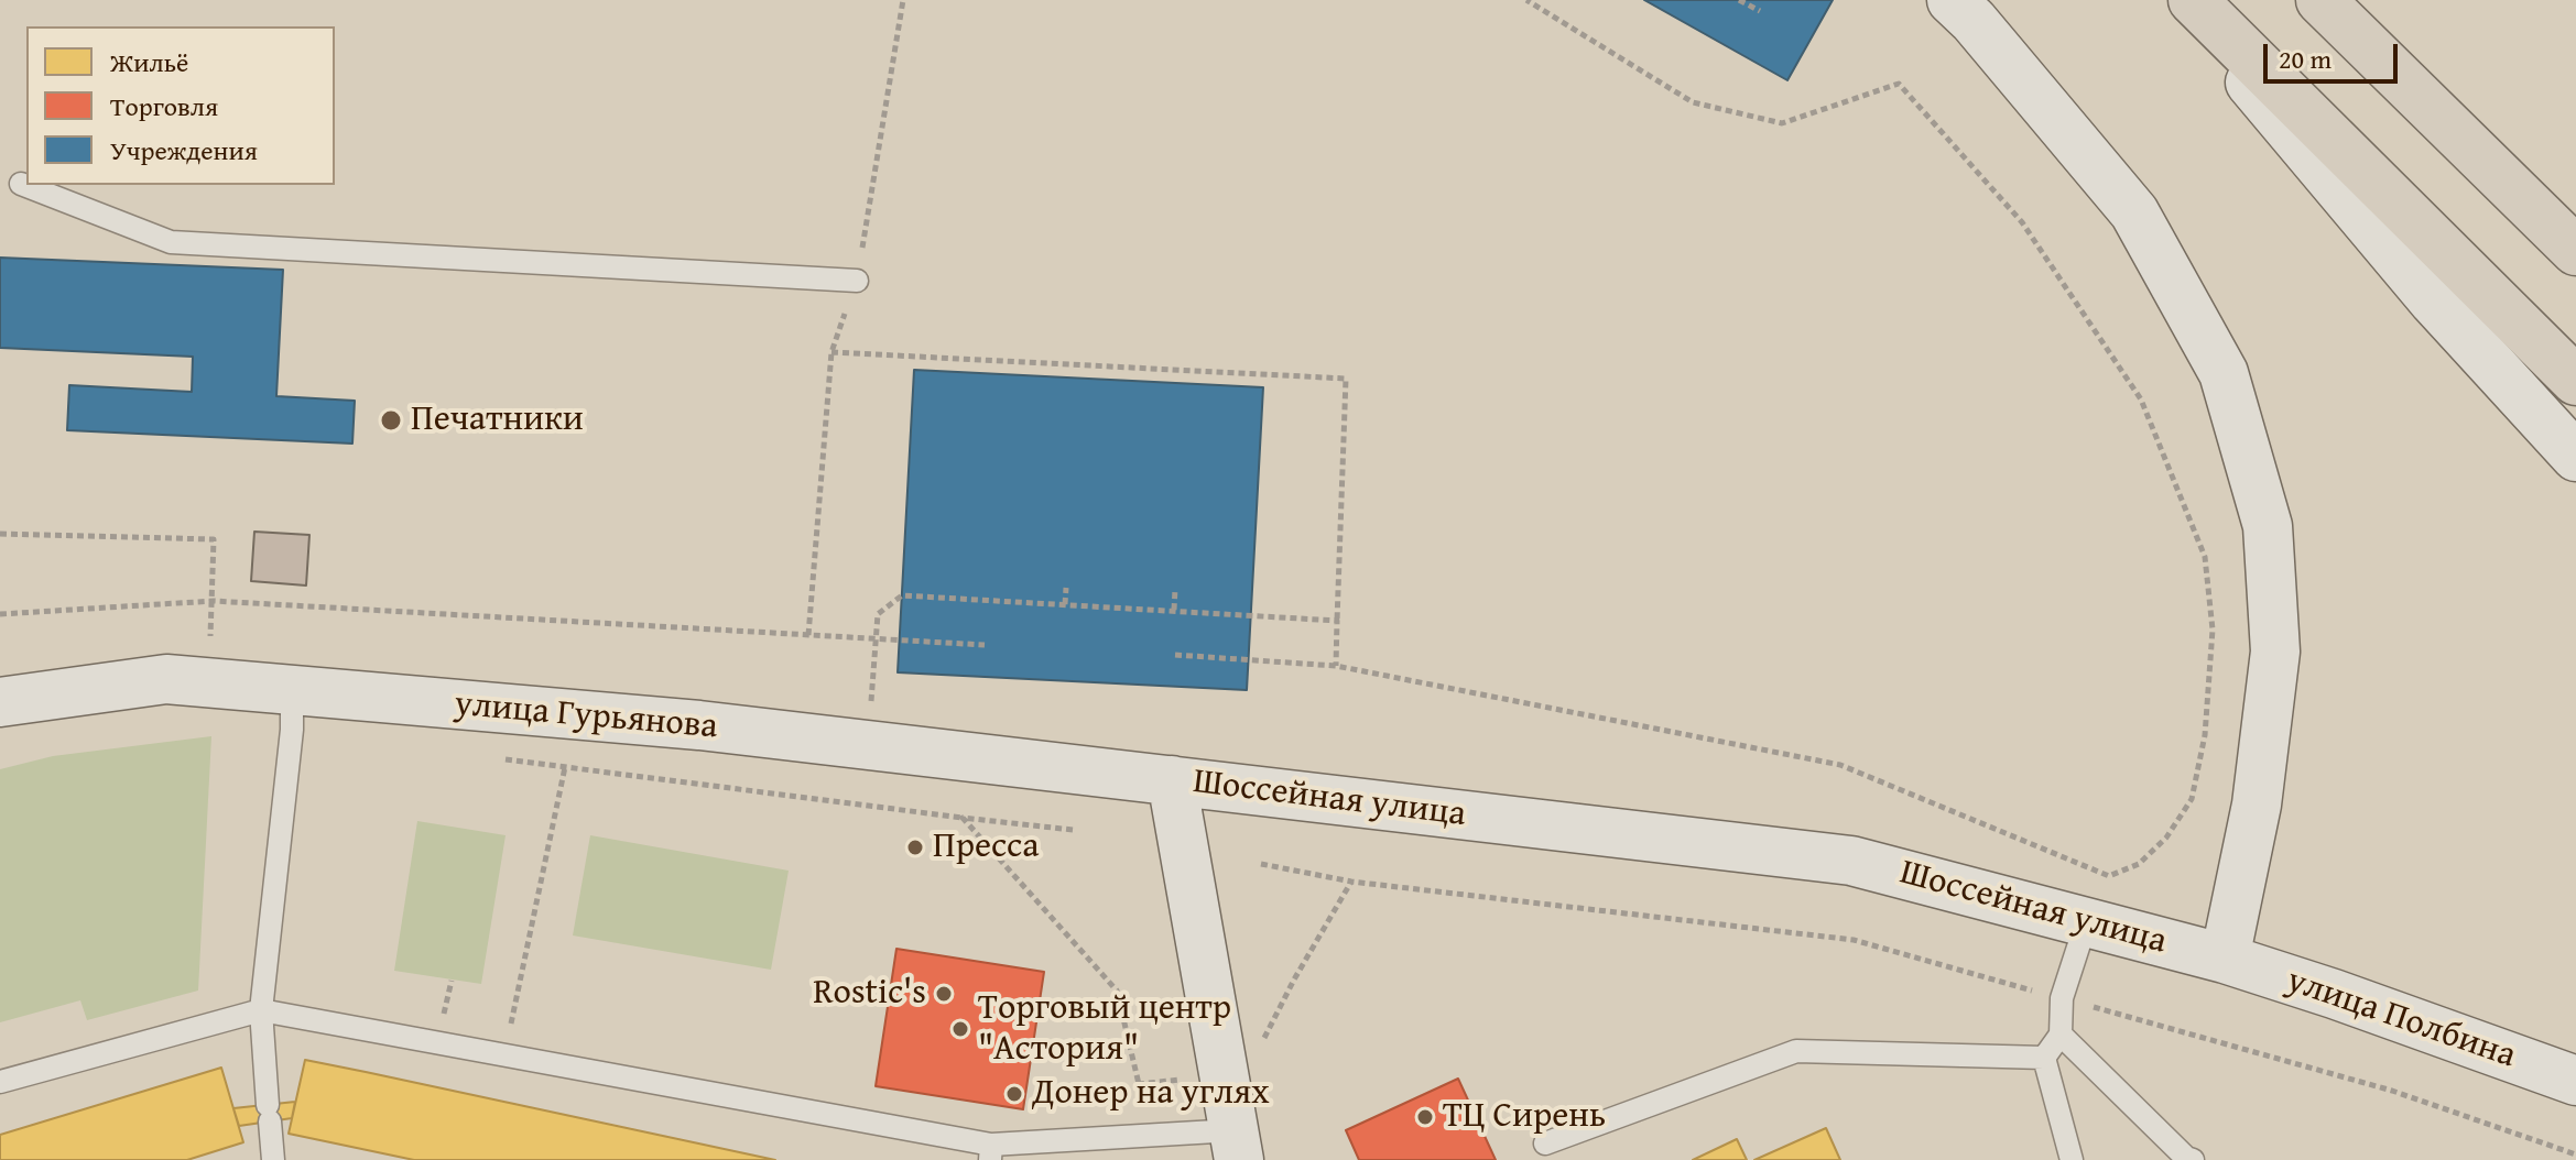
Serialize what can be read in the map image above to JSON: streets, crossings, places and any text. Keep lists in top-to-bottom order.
{
  "streets": {
    "main road": ["улица Гурьянова", "Шоссейная улица", "улица Полбина"]
  },
  "crossings": [
    ["улица Гурьянова", "Шоссейная улица"],
    ["Шоссейная улица", "улица Полбина"]
  ],
  "places": [
    "Печатники",
    "Пресса",
    "Rostic's",
    "Торговый центр \"Астория\"",
    "Донер на углях",
    "ТЦ Сирень"
  ],
  "legend": ["Жильё", "Торговля", "Учреждения"],
  "scale_bar": "20 m"
}
